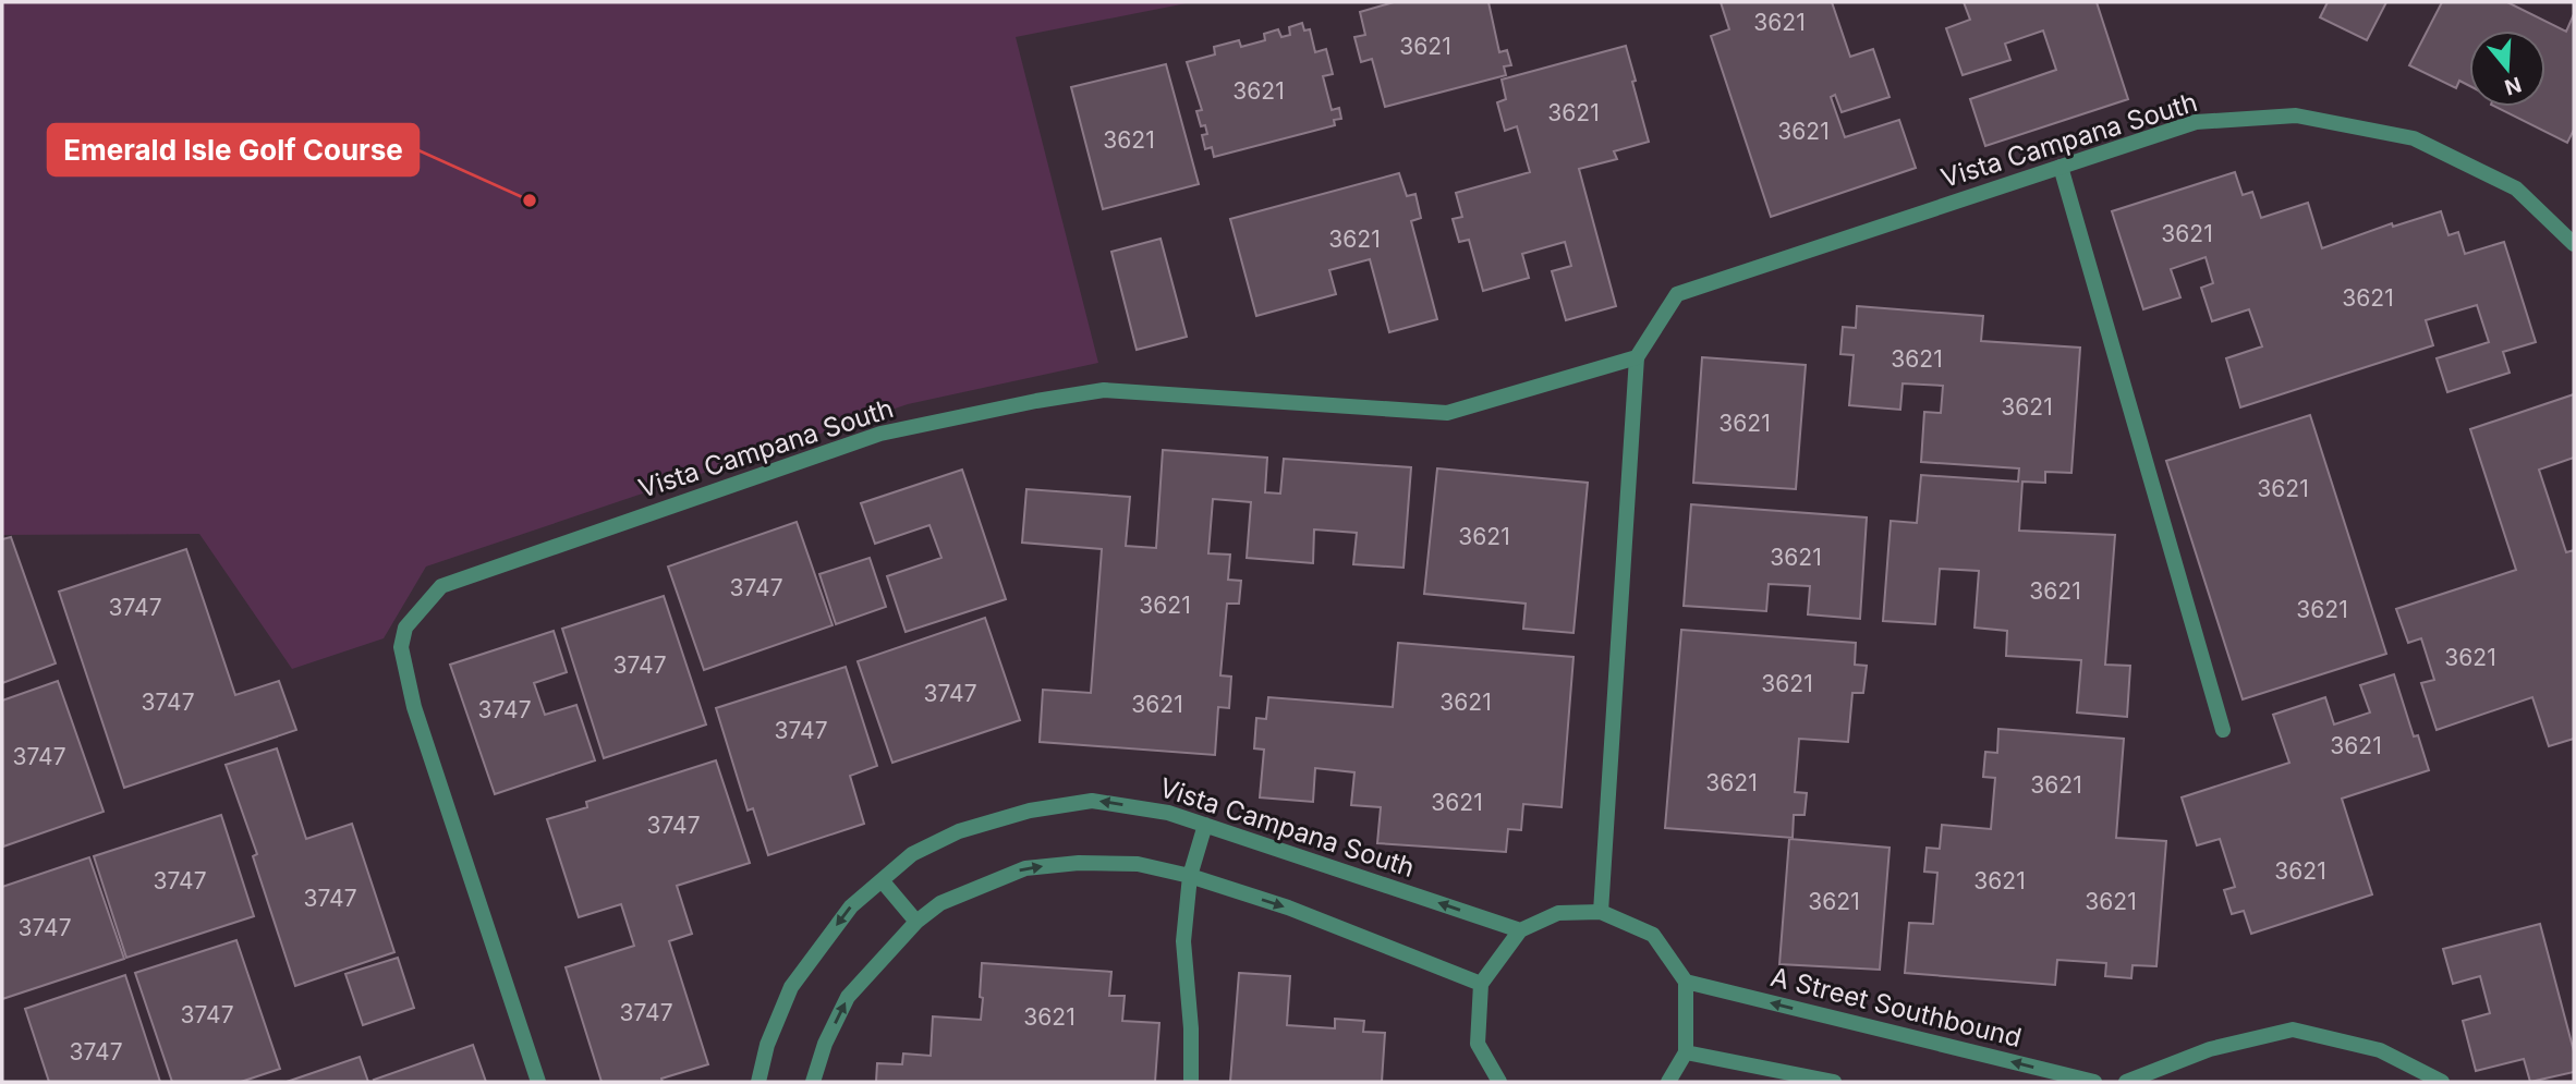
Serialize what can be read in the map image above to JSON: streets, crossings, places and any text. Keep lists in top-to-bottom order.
{
  "streets": {
    "street": ["Vista Campana South", "A Street Southbound"]
  },
  "places": ["Emerald Isle Golf Course"],
  "house_numbers": [
    "3621",
    "3621",
    "3621",
    "3621",
    "3621",
    "3621",
    "3621",
    "3621",
    "3621",
    "3621",
    "3621",
    "3621",
    "3621",
    "3621",
    "3621",
    "3747",
    "3621",
    "3621",
    "3747",
    "3621",
    "3621",
    "3747",
    "3621",
    "3747",
    "3747",
    "3621",
    "3621",
    "3747",
    "3747",
    "3621",
    "3747",
    "3621",
    "3621",
    "3621",
    "3747",
    "3621",
    "3747",
    "3621",
    "3747",
    "3621",
    "3621",
    "3747",
    "3747",
    "3747",
    "3621",
    "3747"
  ],
  "north": "bottom"
}
